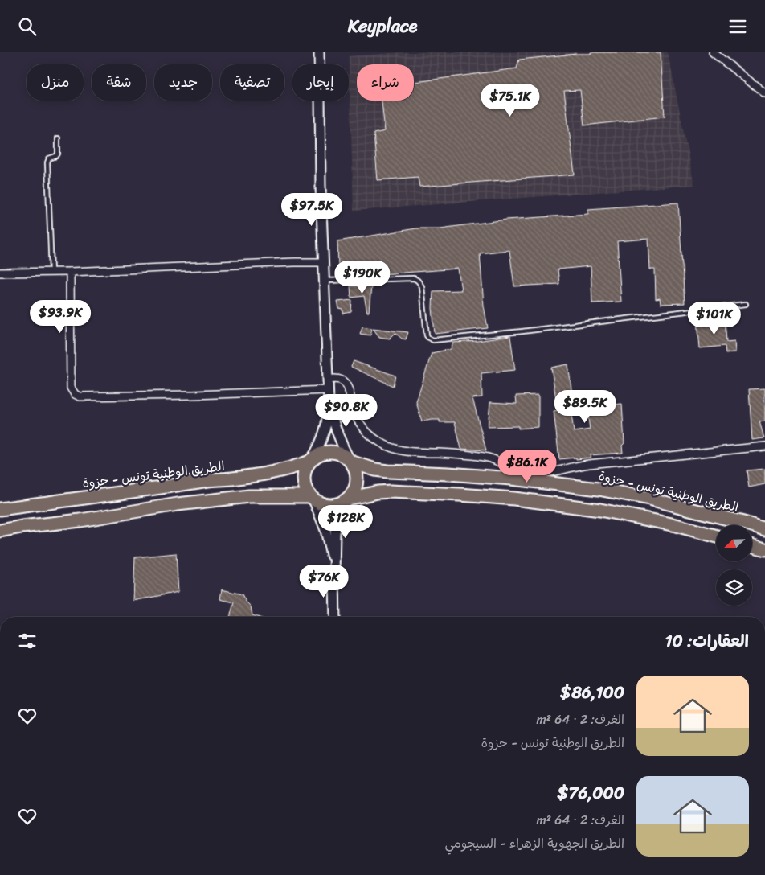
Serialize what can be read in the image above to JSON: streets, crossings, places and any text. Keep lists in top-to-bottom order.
{
  "streets": {
    "highway": ["الطريق الوطنية تونس - حزوة"]
  },
  "north": "bottom left",
  "page": {
    "header": "Keyplace",
    "chip": [
      "شراء",
      "إيجار",
      "تصفية",
      "جديد",
      "شقة",
      "منزل"
    ],
    "price": [
      "$75.1K",
      "$97.5K",
      "$190K",
      "$93.9K",
      "$101K",
      "$89.5K",
      "$90.8K",
      "$86.1K",
      "$128K",
      "$76K"
    ],
    "heading": "العقارات: 10",
    "list": [
      {
        "name": "$86,100",
        "note": "الغرف: 2 · 64 m² · الطريق الوطنية تونس - حزوة"
      },
      {
        "name": "$76,000",
        "note": "الغرف: 2 · 64 m² · الطريق الجهوية الزهراء - السيجومي"
      }
    ]
  }
}
